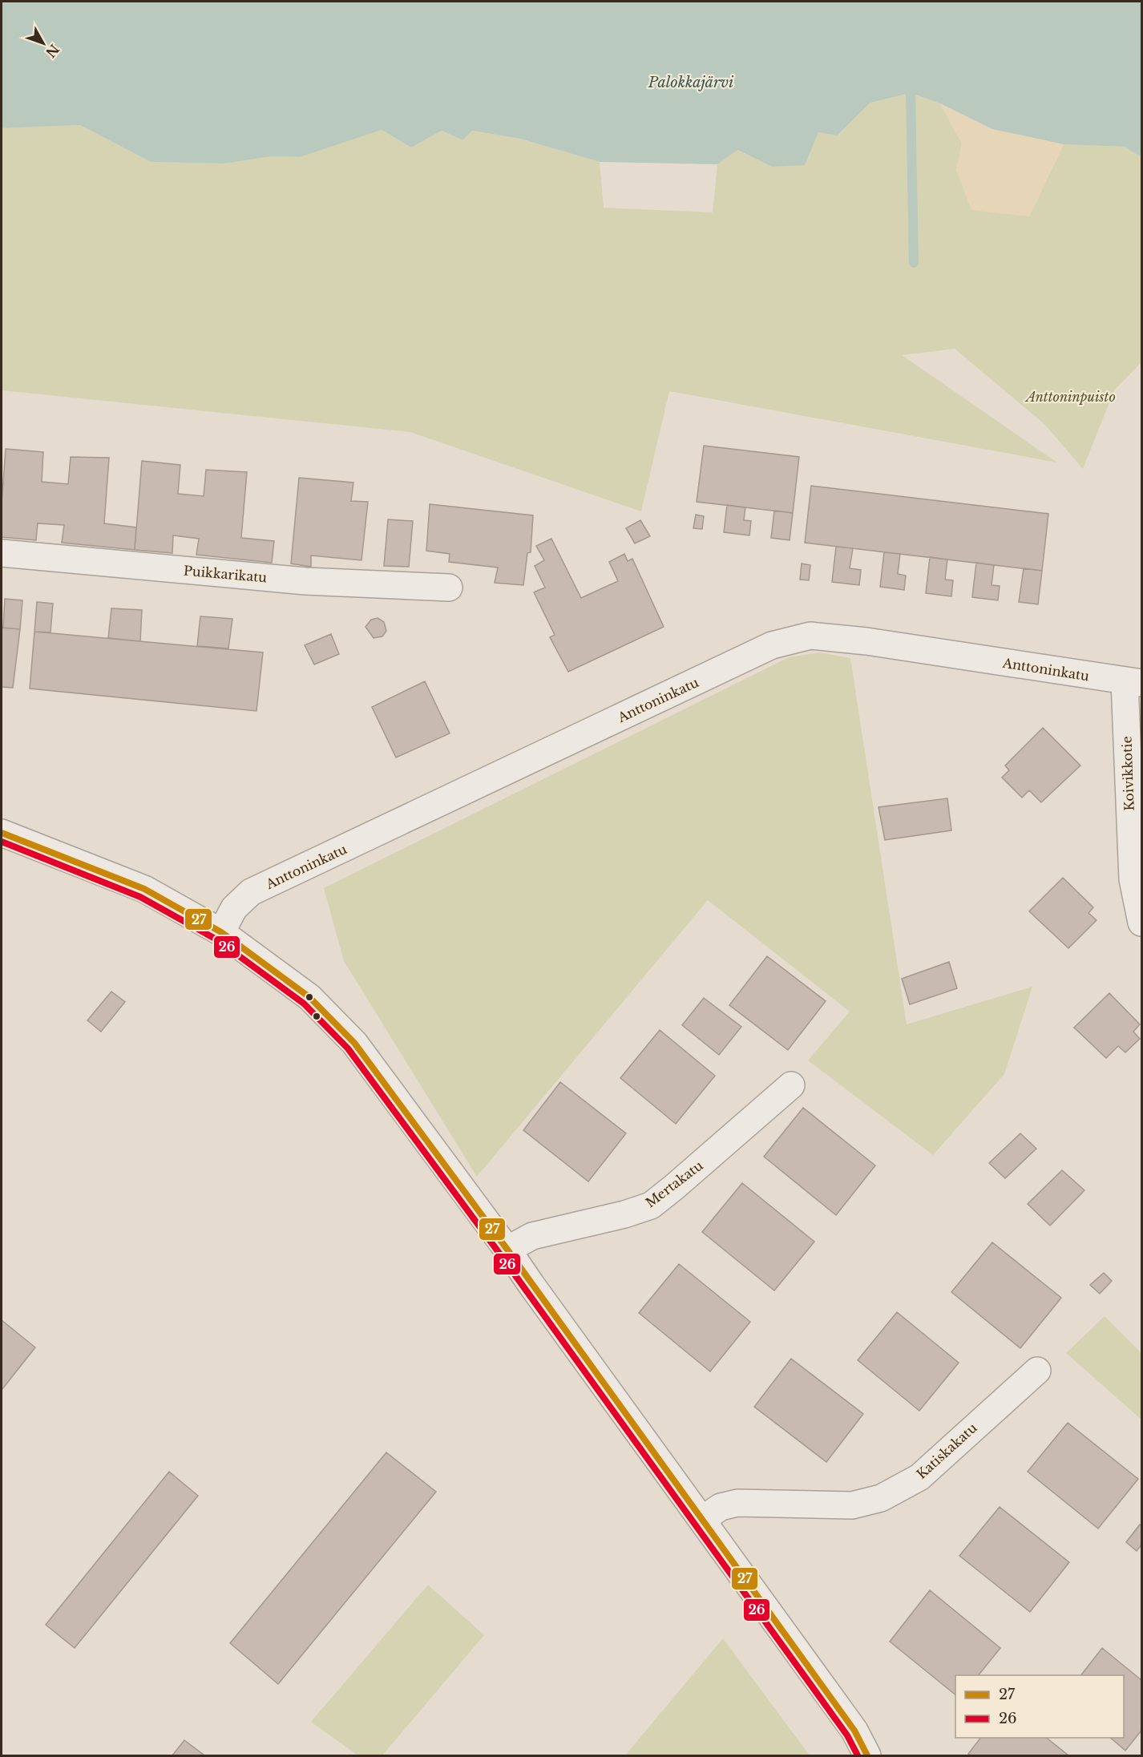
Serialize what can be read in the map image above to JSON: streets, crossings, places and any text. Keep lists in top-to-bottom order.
{
  "streets": {
    "street": [
      "Puikkarikatu",
      "Anttoninkatu",
      "Koivikkotie",
      "Mertakatu",
      "Katiskakatu"
    ]
  },
  "crossings": [
    ["Anttoninkatu", "Koivikkotie"]
  ],
  "water": ["Palokkajärvi"],
  "parks": ["Anttoninpuisto"],
  "lines": ["transit line 27", "transit line 26"],
  "legend": ["27", "26"],
  "north": "bottom right"
}
